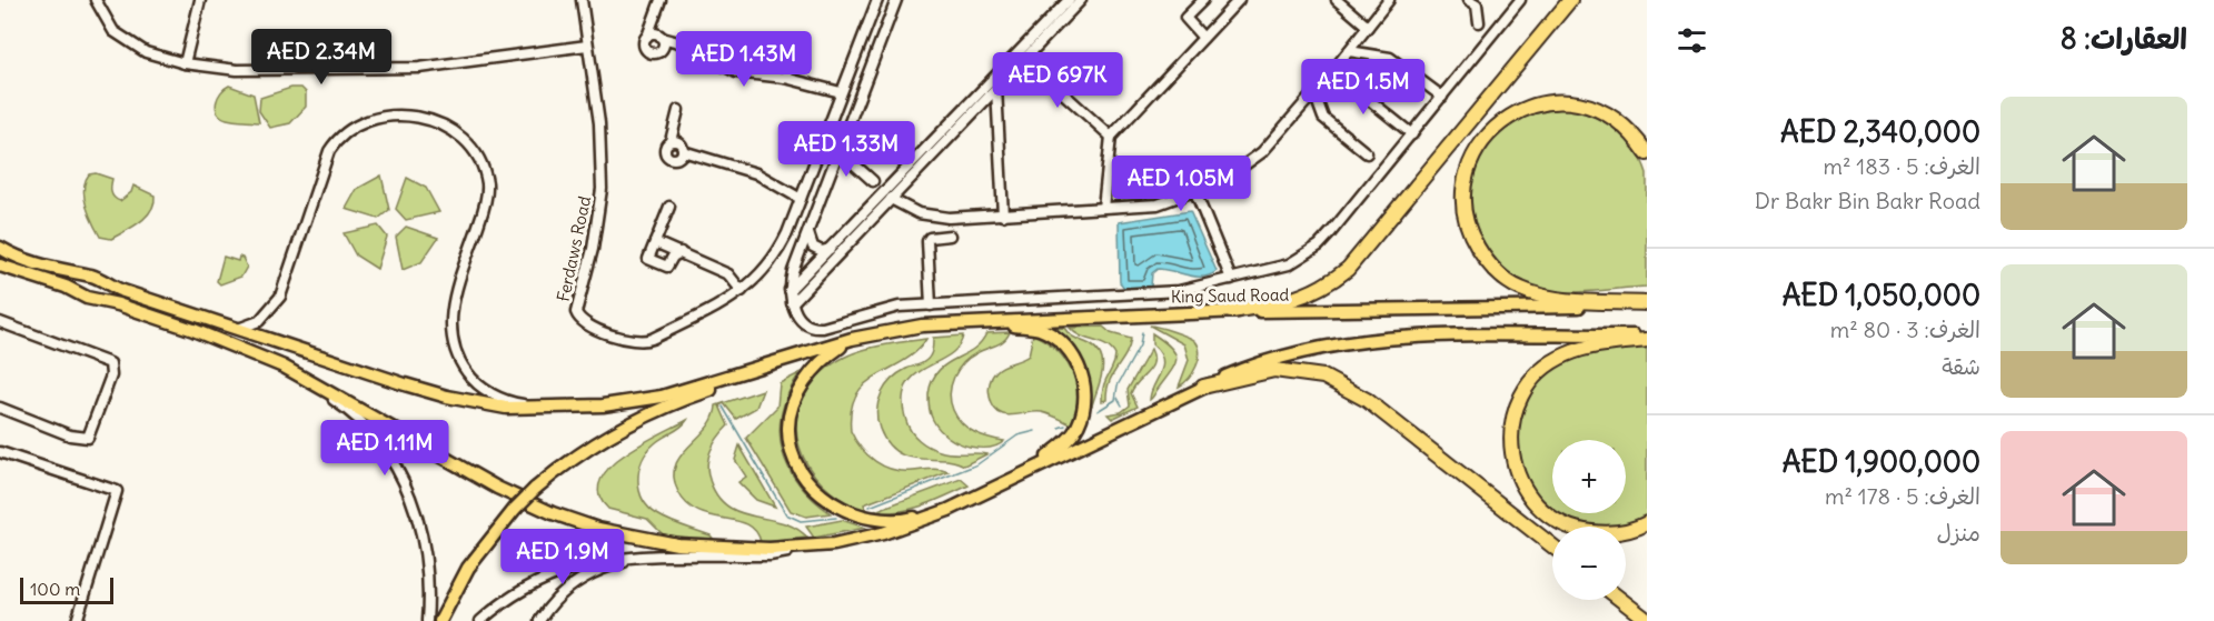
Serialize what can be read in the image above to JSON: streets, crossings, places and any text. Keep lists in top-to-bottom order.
{
  "streets": {
    "main road": ["King Saud Road"],
    "street": ["Ferdaws Road"]
  },
  "scale_bar": "100 m",
  "page": {
    "heading": "العقارات: 8",
    "price": [
      "AED 2.34M",
      "AED 1.43M",
      "AED 697K",
      "AED 1.5M",
      "AED 1.33M",
      "AED 1.05M",
      "AED 1.11M",
      "AED 1.9M"
    ],
    "list": [
      {
        "name": "AED 2,340,000",
        "note": "الغرف: 5 · 183 m² · Dr Bakr Bin Bakr Road"
      },
      {
        "name": "AED 1,050,000",
        "note": "الغرف: 3 · 80 m² · شقة"
      },
      {
        "name": "AED 1,900,000",
        "note": "الغرف: 5 · 178 m² · منزل"
      }
    ],
    "map_buttons": ["+", "−"],
    "scale": "100 m"
  }
}
